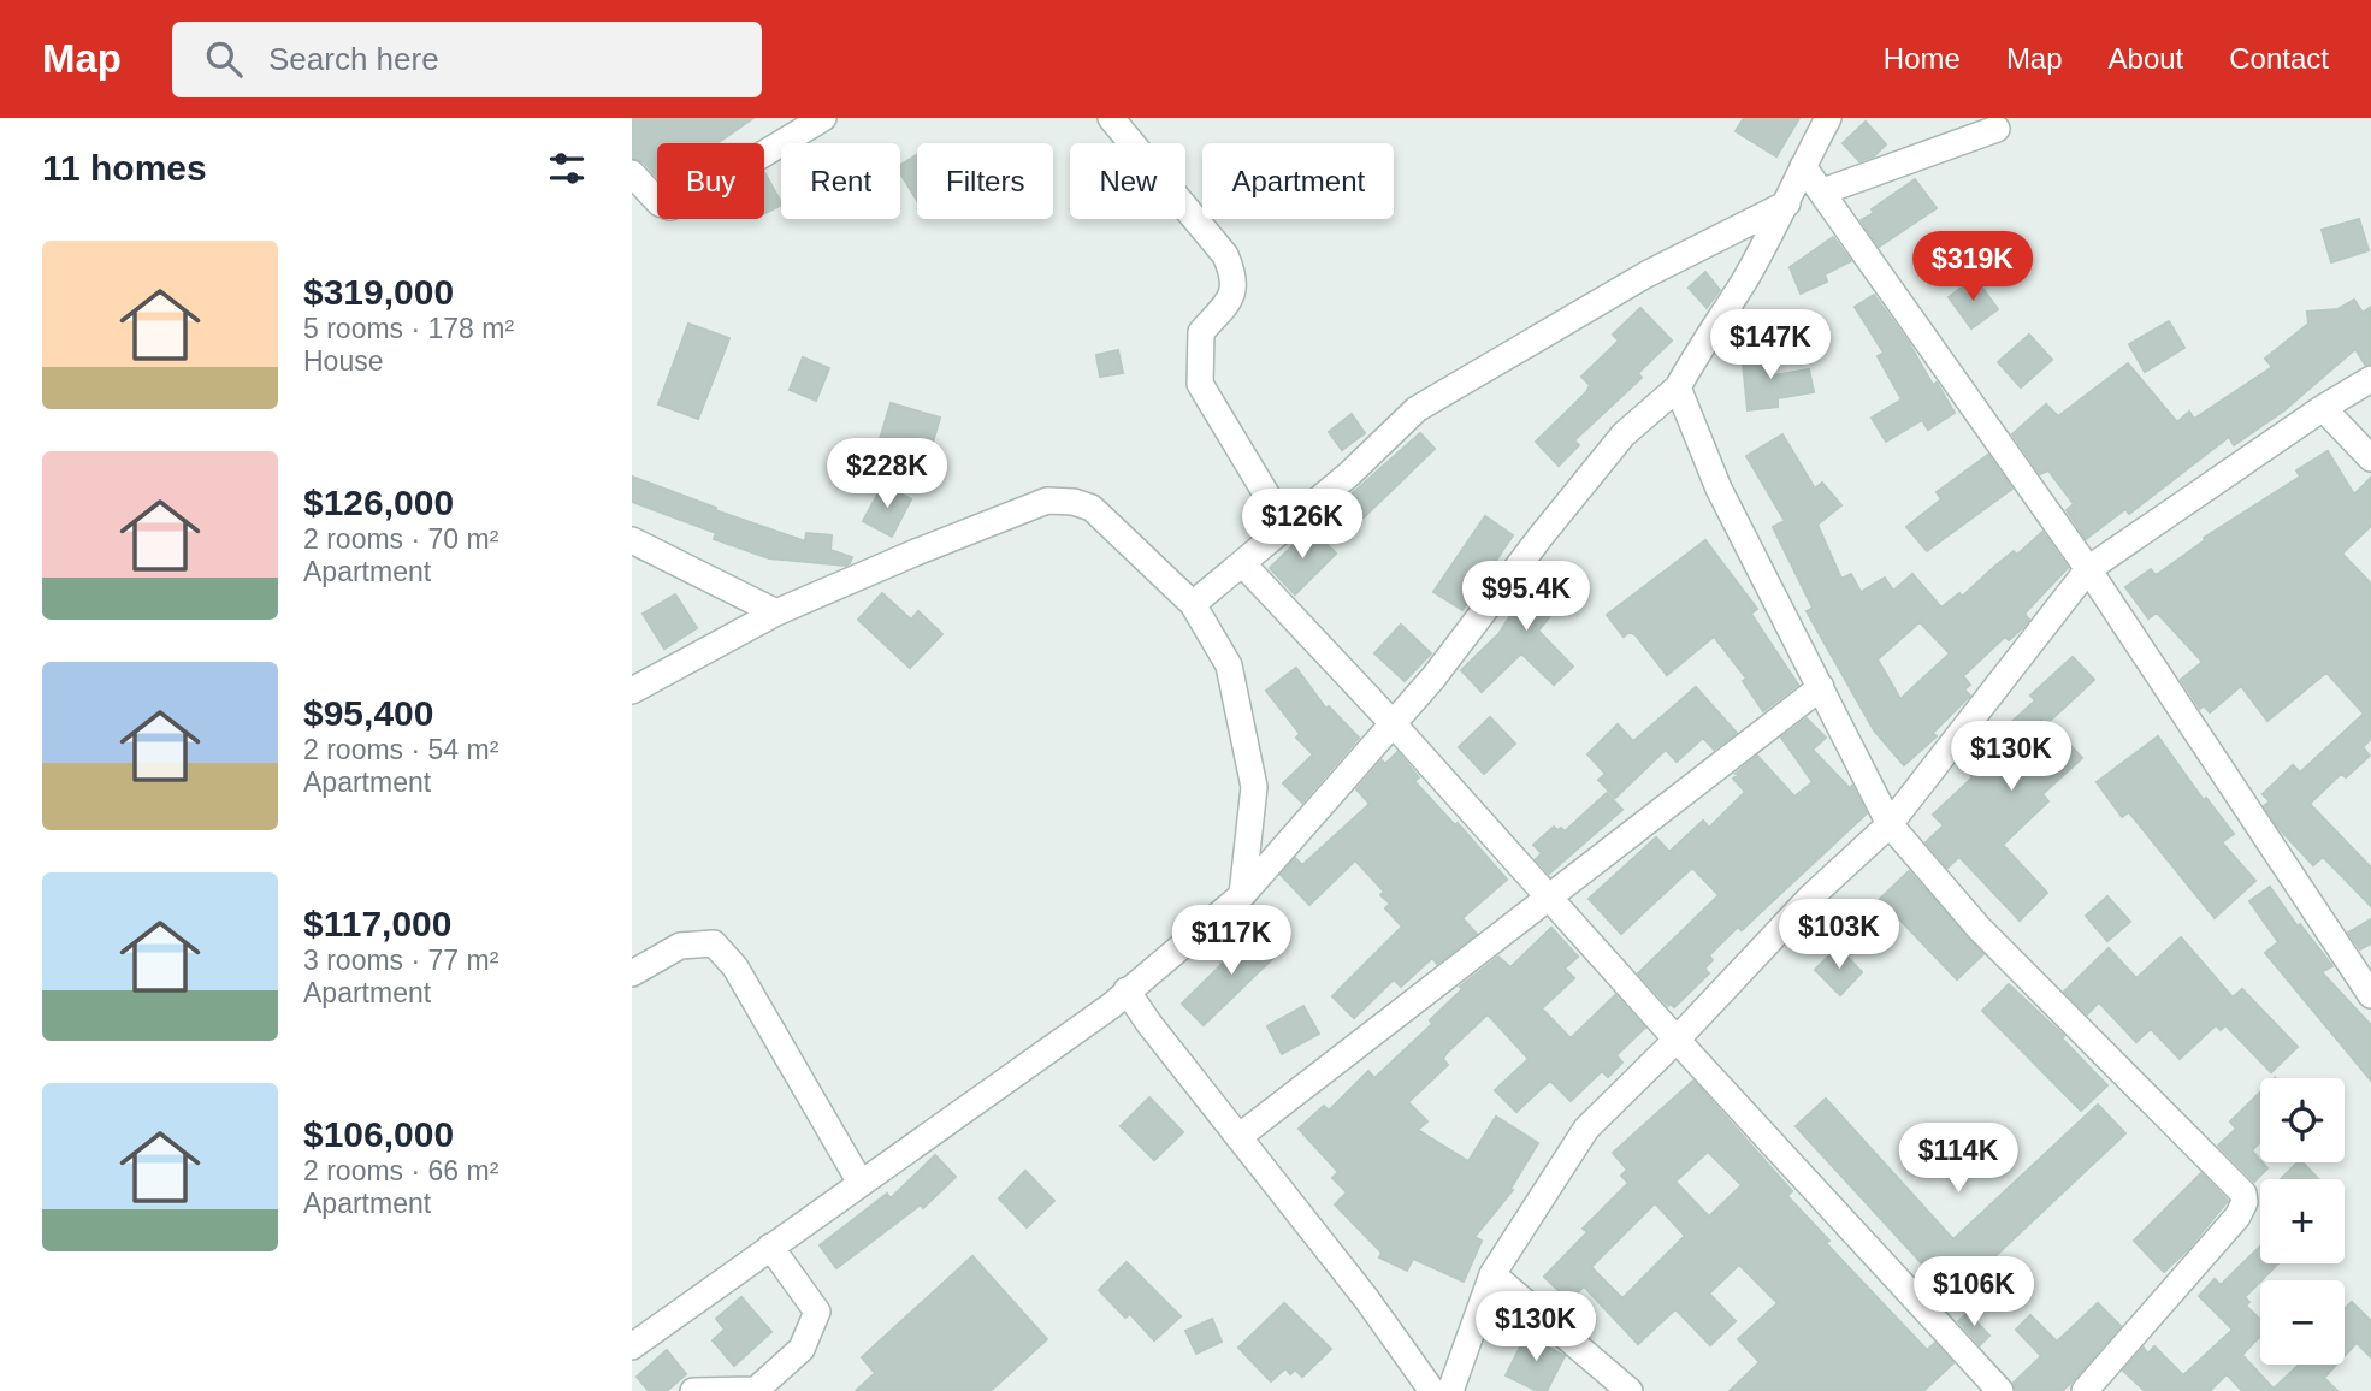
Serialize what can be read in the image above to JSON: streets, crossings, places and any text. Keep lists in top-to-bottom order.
{
  "page": {
    "header": "Map",
    "search": "Search here",
    "nav": [
      "Home",
      "Map",
      "About",
      "Contact"
    ],
    "heading": "11 homes",
    "chip": [
      "Buy",
      "Rent",
      "Filters",
      "New",
      "Apartment"
    ],
    "list": [
      {
        "name": "$319,000",
        "note": "5 rooms · 178 m² · House"
      },
      {
        "name": "$126,000",
        "note": "2 rooms · 70 m² · Apartment"
      },
      {
        "name": "$95,400",
        "note": "2 rooms · 54 m² · Apartment"
      },
      {
        "name": "$117,000",
        "note": "3 rooms · 77 m² · Apartment"
      },
      {
        "name": "$106,000",
        "note": "2 rooms · 66 m² · Apartment"
      }
    ],
    "price": [
      "$319K",
      "$147K",
      "$228K",
      "$126K",
      "$95.4K",
      "$130K",
      "$103K",
      "$117K",
      "$114K",
      "$106K",
      "$130K"
    ],
    "map_buttons": ["+", "−"]
  }
}
